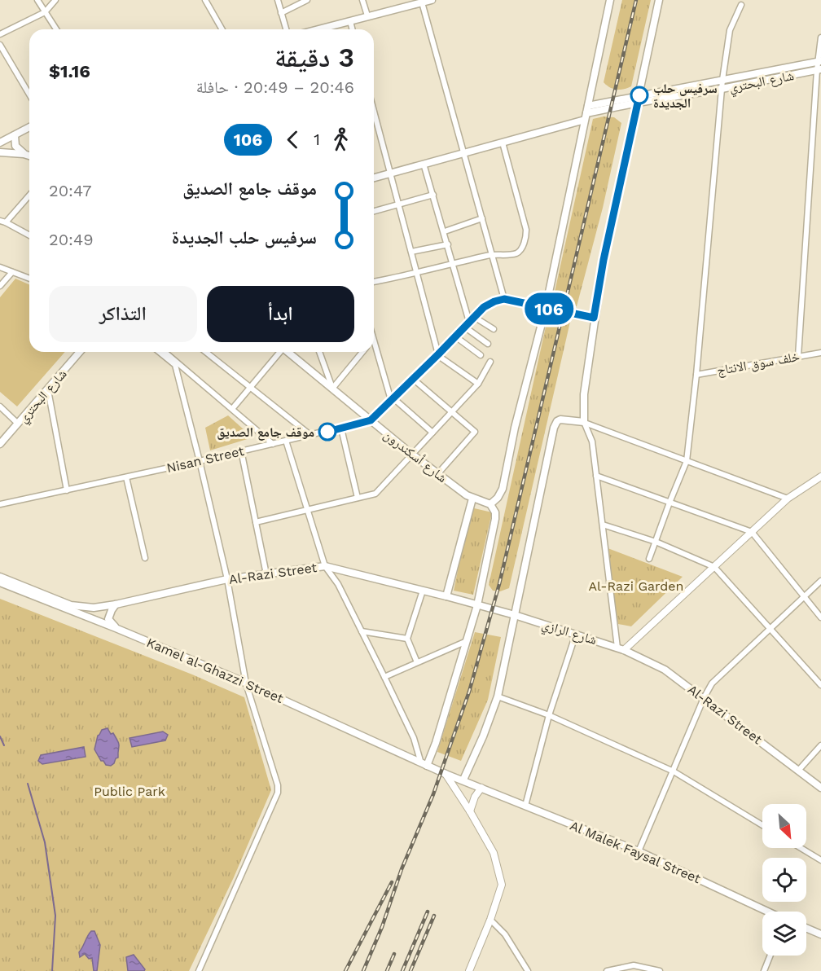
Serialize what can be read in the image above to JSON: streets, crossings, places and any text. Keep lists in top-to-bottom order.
{
  "streets": {
    "main road": [
      "شارع البحتري",
      "شارع أسكندرون",
      "Al-Razi Street",
      "شارع الرازي",
      "Kamel al-Ghazzi Street",
      "Al Malek Faysal Street"
    ],
    "street": ["خلف سوق الانتاج", "Nisan Street"]
  },
  "crossings": [
    ["شارع أسكندرون", "Nisan Street"],
    ["Al-Razi Street", "شارع الرازي"],
    ["Kamel al-Ghazzi Street", "Al Malek Faysal Street"]
  ],
  "parks": ["Al-Razi Garden", "Public Park"],
  "places": ["سرفيس حلب الجديدة", "موقف جامع الصديق"],
  "lines": ["bus line 106"],
  "north": "bottom right",
  "page": {
    "on_map": "106",
    "heading": ["3 دقيقة", "20:46 – 20:49 · حافلة", "$1.16"],
    "legs": ["1", "106"],
    "list": [
      {
        "name": "موقف جامع الصديق",
        "value": "20:47"
      },
      {
        "name": "سرفيس حلب الجديدة",
        "value": "20:49"
      }
    ],
    "buttons": ["ابدأ", "التذاكر"]
  }
}
